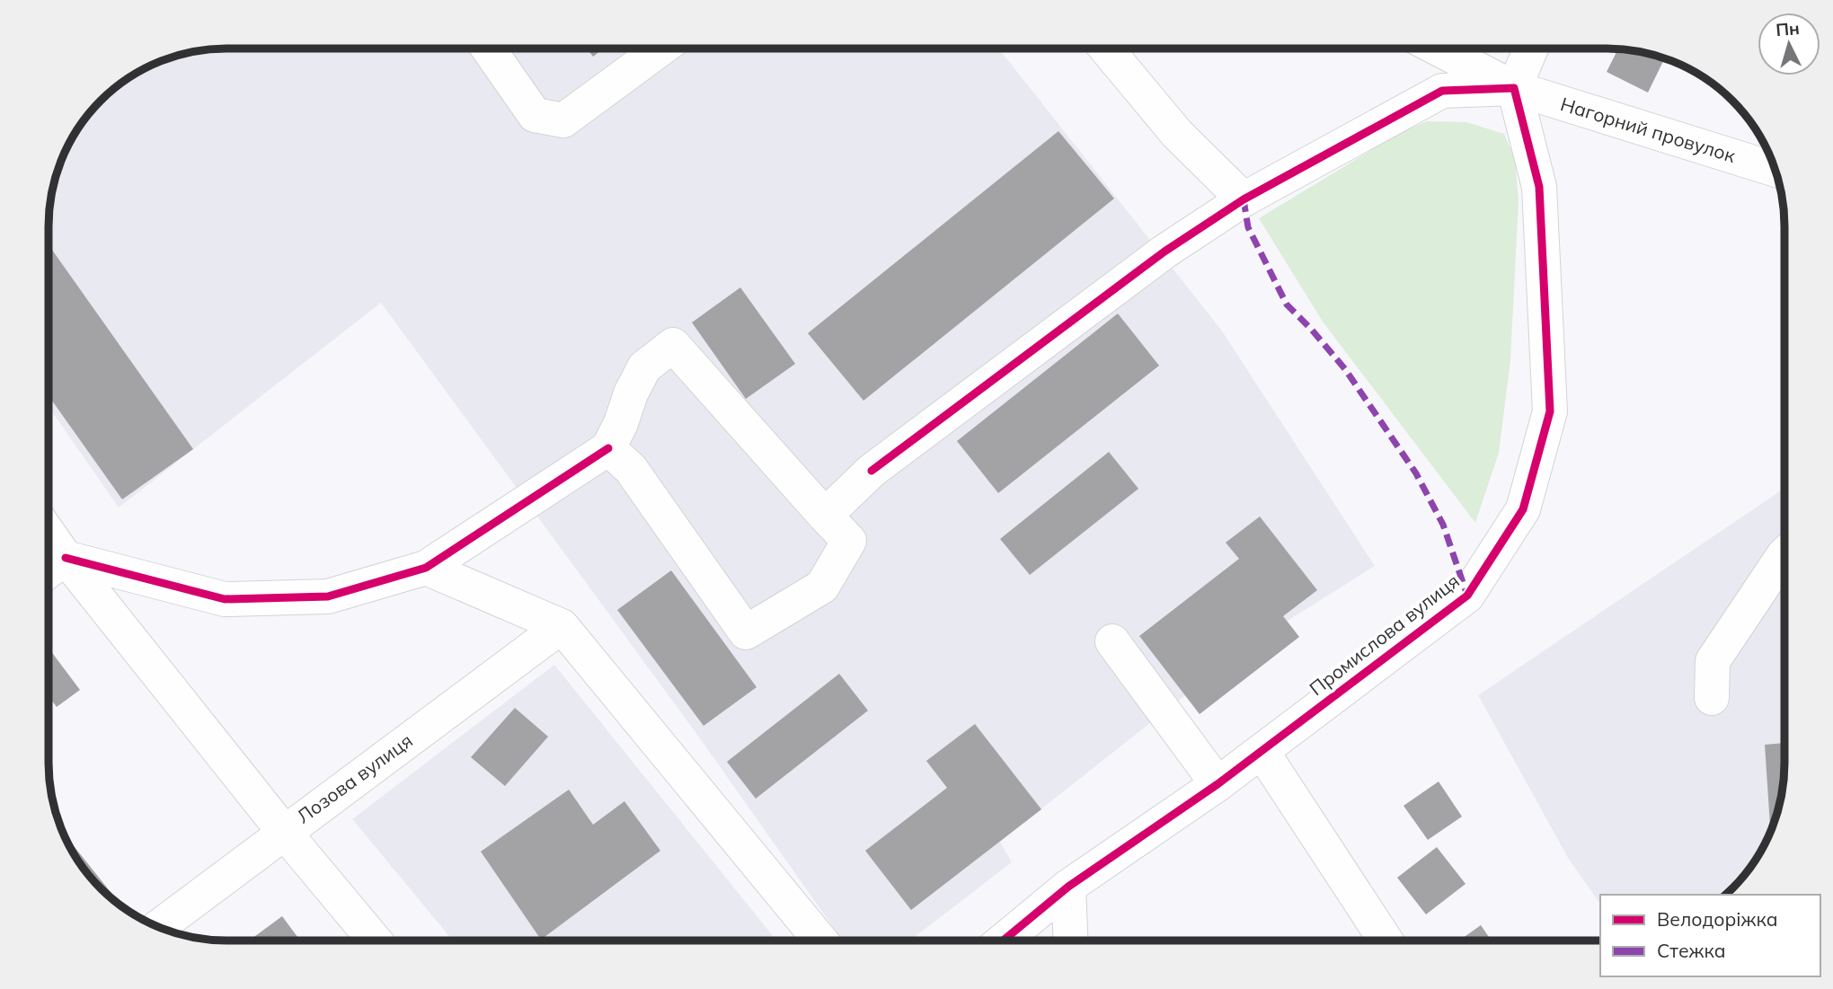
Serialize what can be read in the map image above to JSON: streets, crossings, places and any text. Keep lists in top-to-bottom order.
{
  "streets": {
    "street": ["Нагорний провулок", "Промислова вулиця", "Лозова вулиця"]
  },
  "crossings": [
    ["Нагорний провулок", "Промислова вулиця"]
  ],
  "legend": ["Велодоріжка", "Стежка"],
  "north": "top"
}
